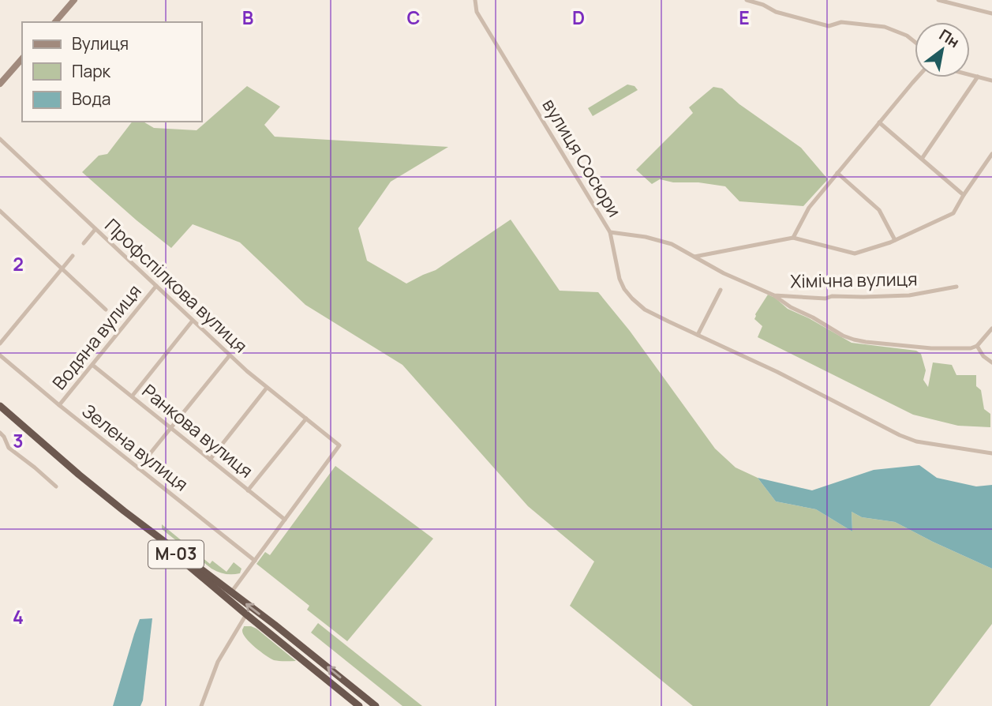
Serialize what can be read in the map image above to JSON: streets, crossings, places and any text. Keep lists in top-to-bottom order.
{
  "streets": {
    "highway": ["М-03"],
    "street": [
      "вулиця Сосюри",
      "Хімічна вулиця",
      "Профспілкова вулиця",
      "Водяна вулиця",
      "Ранкова вулиця",
      "Зелена вулиця"
    ]
  },
  "crossings": [
    ["вулиця Сосюри", "Хімічна вулиця"],
    ["Профспілкова вулиця", "Водяна вулиця"],
    ["Профспілкова вулиця", "Ранкова вулиця"],
    ["Водяна вулиця", "Ранкова вулиця"],
    ["Водяна вулиця", "Зелена вулиця"]
  ],
  "legend": ["Вулиця", "Парк", "Вода"],
  "north": "top right",
  "grid": {
    "columns": [
      "B",
      "C",
      "D",
      "E"
    ],
    "rows": ["2", "3", "4"]
  }
}
